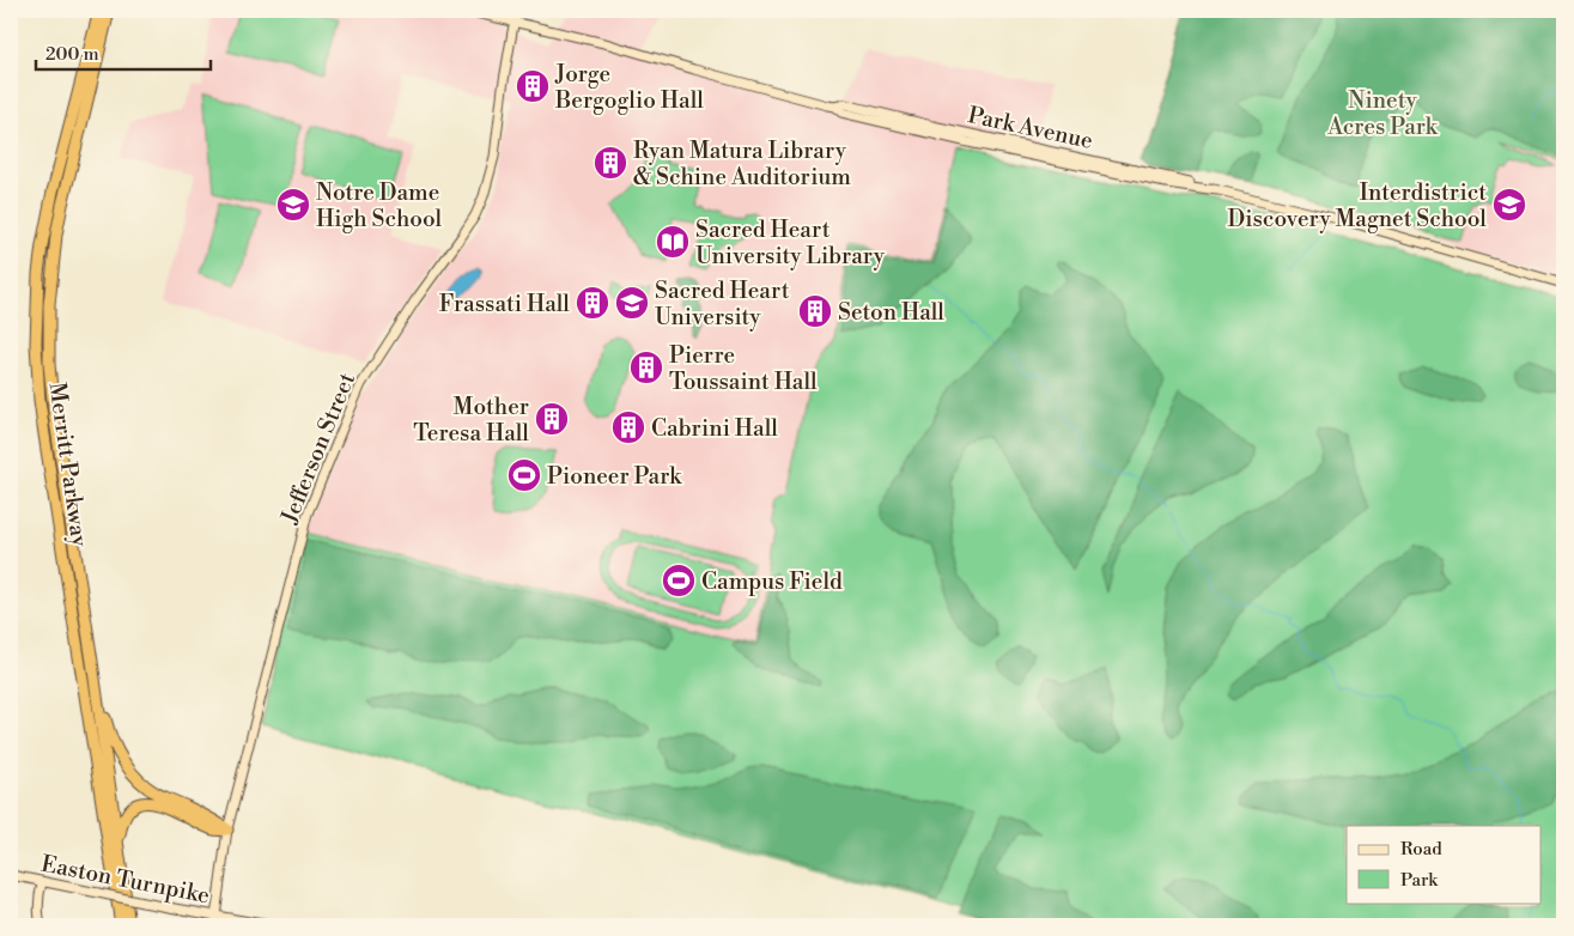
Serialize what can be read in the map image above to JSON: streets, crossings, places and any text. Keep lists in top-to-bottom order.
{
  "streets": {
    "highway": ["Merritt Parkway"],
    "main road": ["Park Avenue", "Jefferson Street", "Easton Turnpike"]
  },
  "crossings": [
    ["Park Avenue", "Jefferson Street"],
    ["Jefferson Street", "Easton Turnpike"]
  ],
  "parks": ["Ninety Acres Park"],
  "places": {
    "building": [
      "Jorge Bergoglio Hall",
      "Ryan Matura Library & Schine Auditorium",
      "Frassati Hall",
      "Seton Hall",
      "Pierre Toussaint Hall",
      "Mother Teresa Hall",
      "Cabrini Hall"
    ],
    "school or university": ["Notre Dame High School", "Interdistrict Discovery Magnet School", "Sacred Heart University"],
    "library": ["Sacred Heart University Library"],
    "sports": ["Pioneer Park", "Campus Field"]
  },
  "legend": ["Road", "Park"],
  "scale_bar": "200 m"
}
